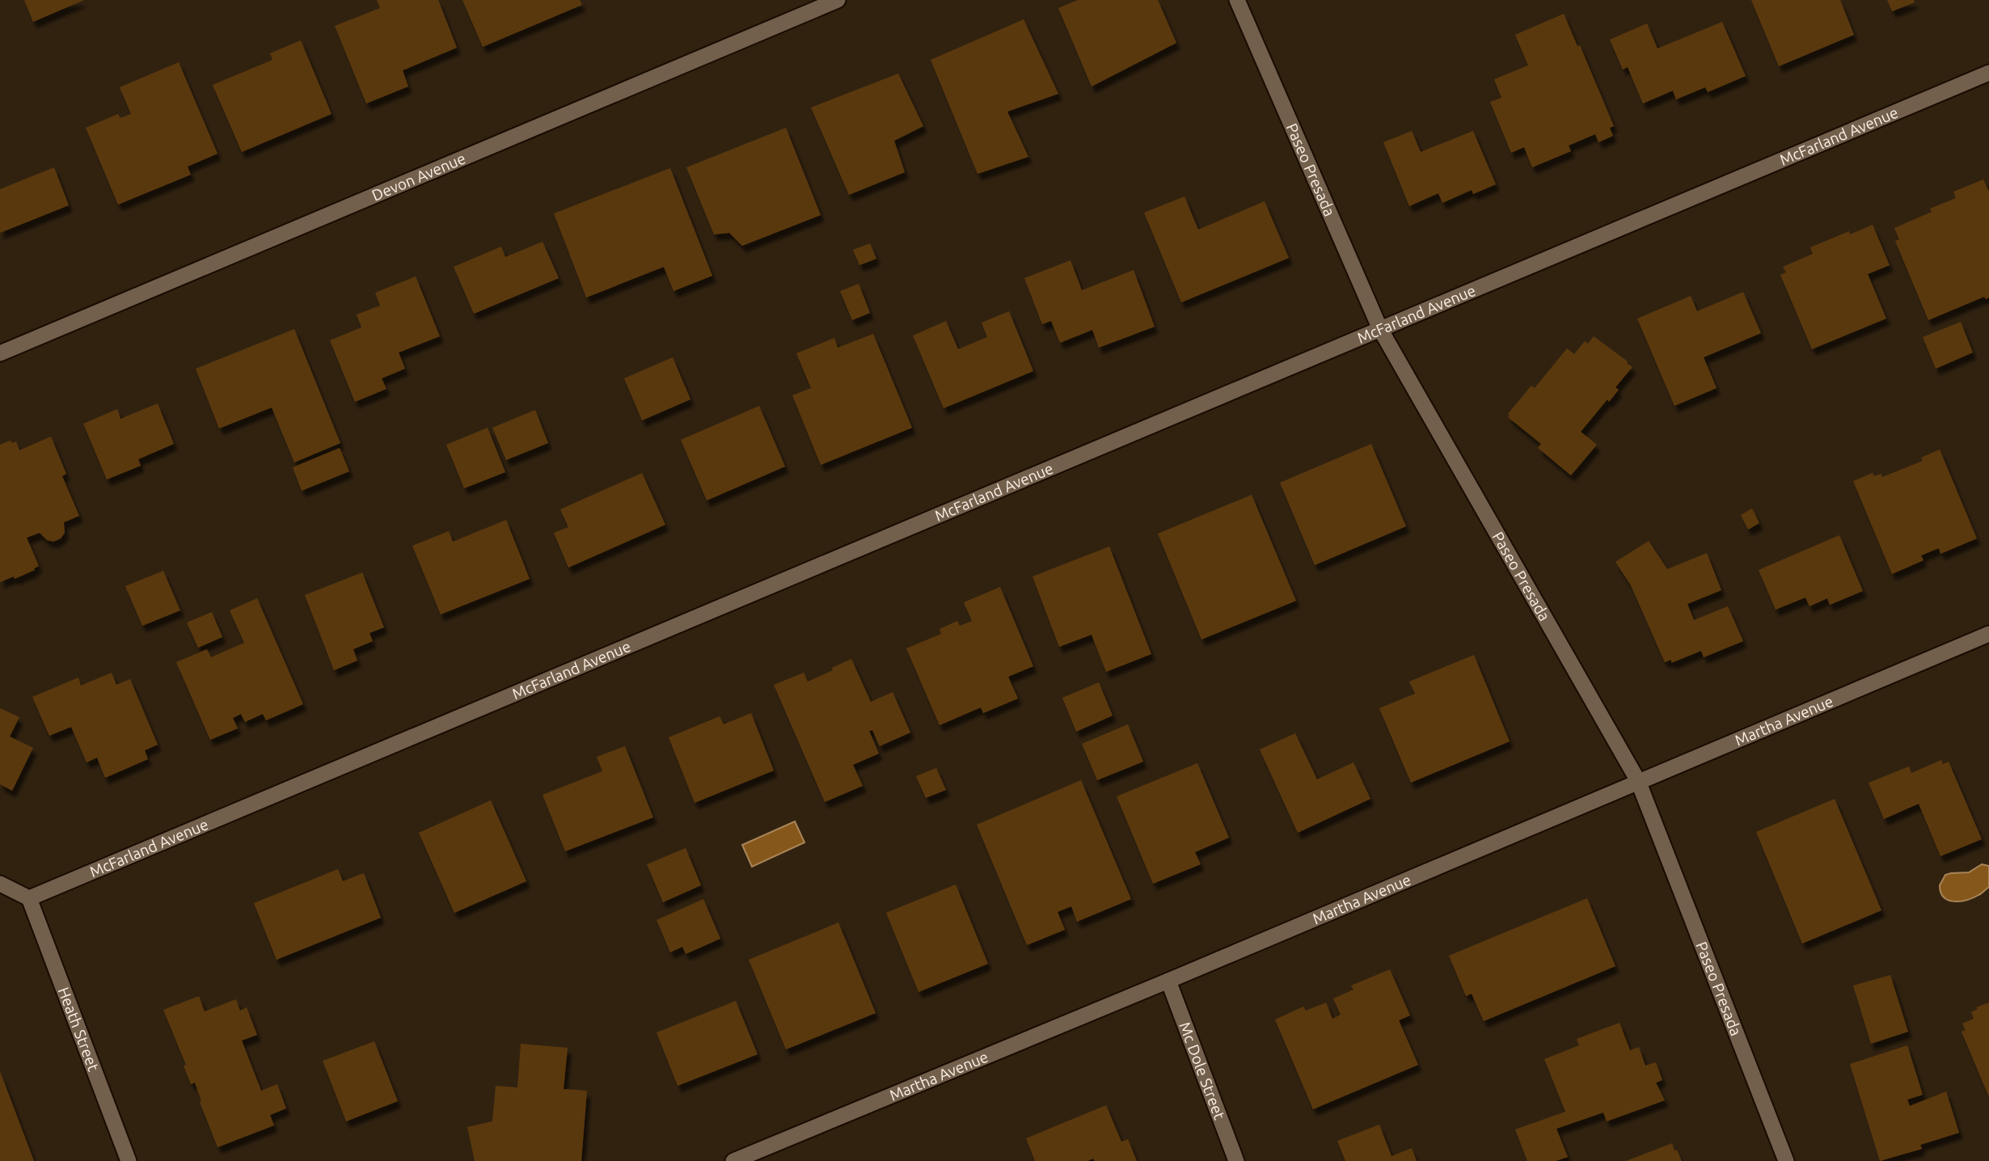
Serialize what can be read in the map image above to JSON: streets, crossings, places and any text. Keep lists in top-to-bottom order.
{
  "streets": {
    "street": [
      "McFarland Avenue",
      "Paseo Presada",
      "Devon Avenue",
      "Martha Avenue",
      "Heath Street",
      "Mc Dole Street"
    ]
  },
  "crossings": [
    ["McFarland Avenue", "Paseo Presada"],
    ["McFarland Avenue", "Heath Street"],
    ["Paseo Presada", "Martha Avenue"],
    ["Martha Avenue", "Mc Dole Street"]
  ]
}
